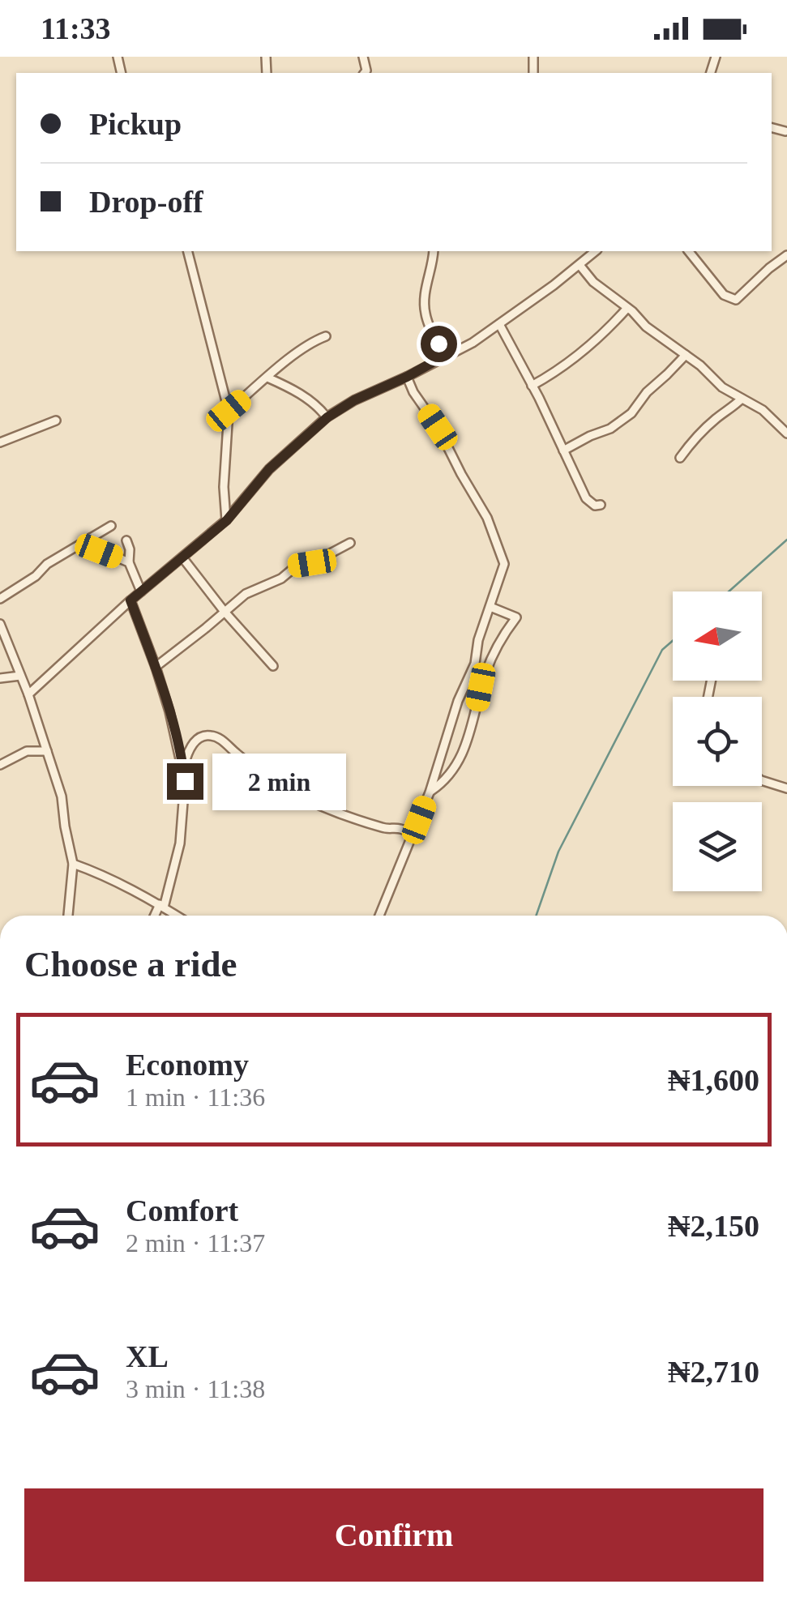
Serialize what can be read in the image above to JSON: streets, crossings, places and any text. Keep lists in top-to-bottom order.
{
  "north": "left",
  "page": {
    "status": "11:33",
    "banner": ["Pickup", "Drop-off"],
    "bubble": "2 min",
    "heading": "Choose a ride",
    "list": [
      {
        "name": "Economy",
        "note": "1 min · 11:36",
        "value": "₦1,600"
      },
      {
        "name": "Comfort",
        "note": "2 min · 11:37",
        "value": "₦2,150"
      },
      {
        "name": "XL",
        "note": "3 min · 11:38",
        "value": "₦2,710"
      }
    ],
    "buttons": "Confirm"
  }
}
